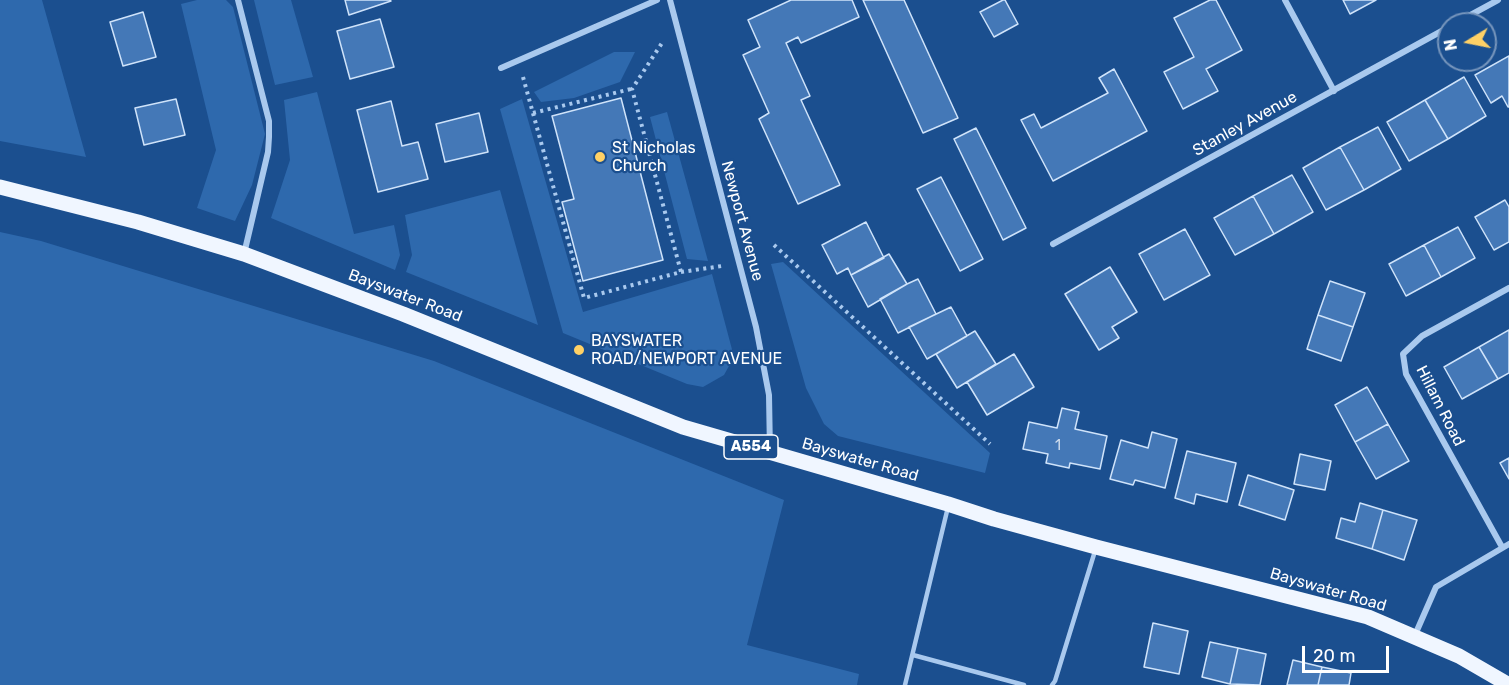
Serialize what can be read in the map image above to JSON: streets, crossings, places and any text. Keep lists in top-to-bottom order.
{
  "streets": {
    "main road": ["Bayswater Road", "A554"],
    "street": ["Stanley Avenue", "Newport Avenue", "Hillam Road"]
  },
  "crossings": [
    ["Newport Avenue", "Bayswater Road"]
  ],
  "places": ["St Nicholas Church", "BAYSWATER ROAD/NEWPORT AVENUE"],
  "house_numbers": ["1"],
  "scale_bar": "20 m",
  "north": "left"
}
